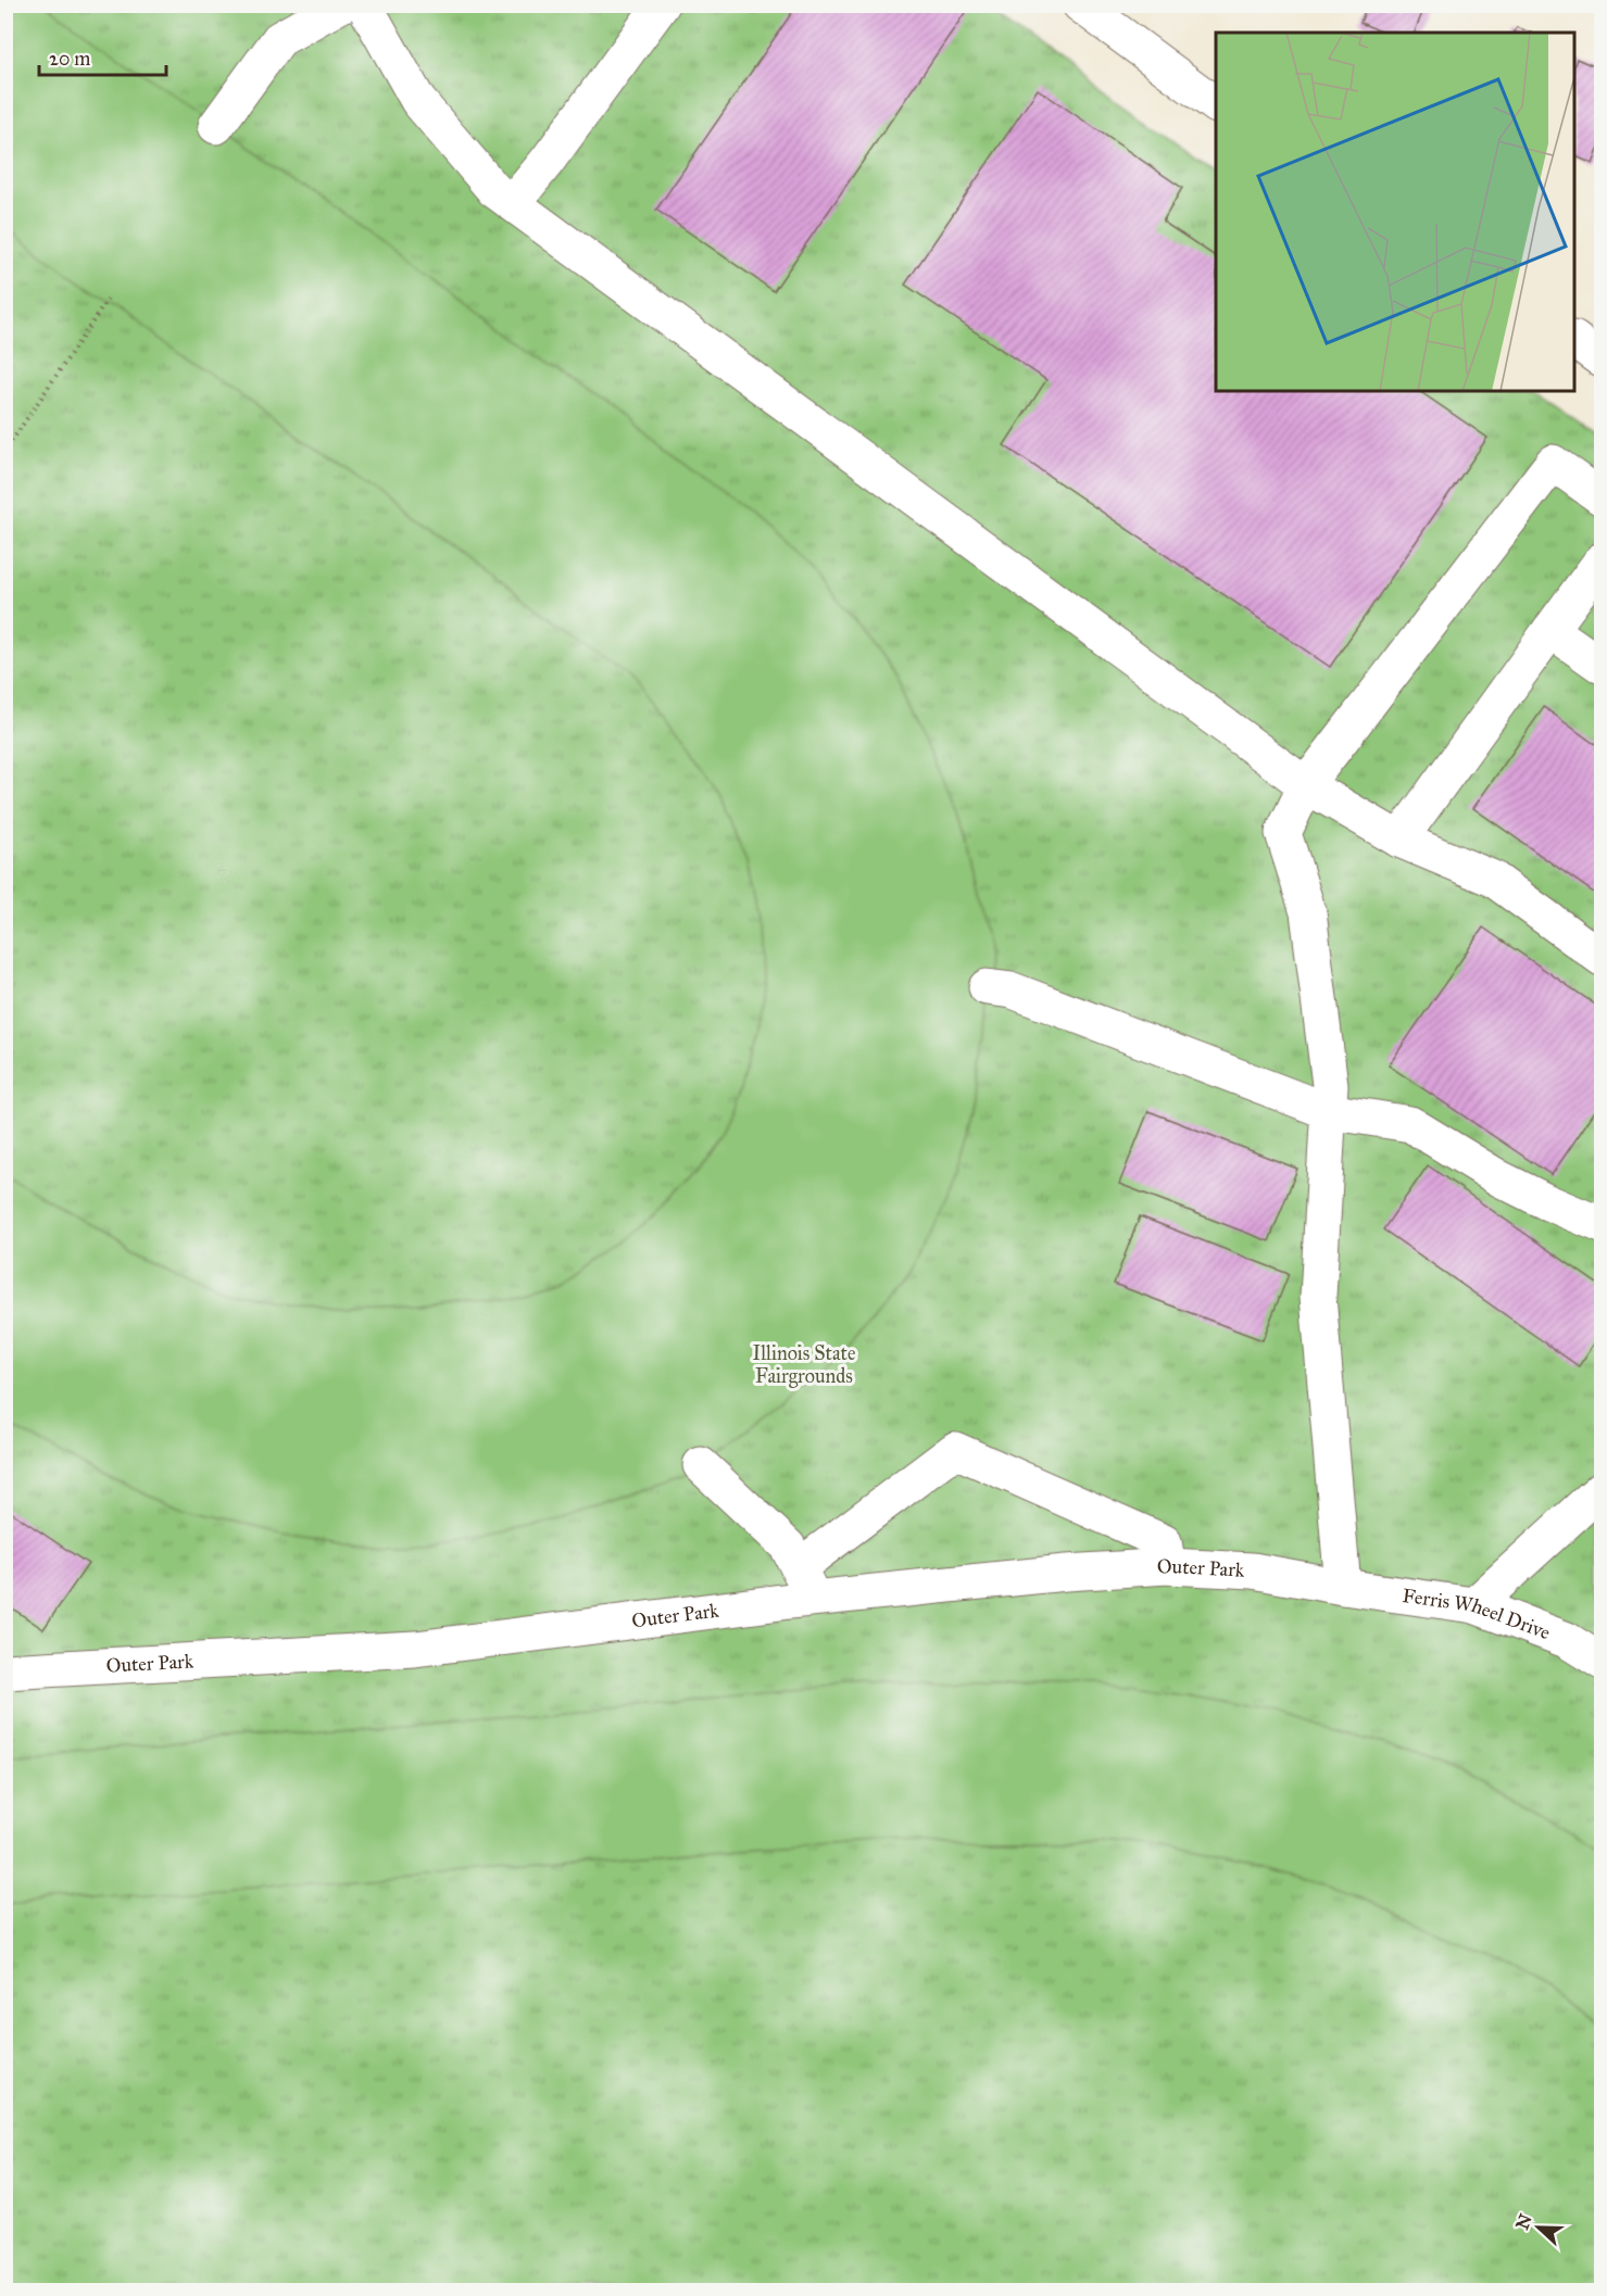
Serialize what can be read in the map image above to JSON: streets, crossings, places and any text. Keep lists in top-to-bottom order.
{
  "streets": {
    "street": ["Outer Park", "Ferris Wheel Drive"]
  },
  "crossings": [
    ["Outer Park", "Ferris Wheel Drive"]
  ],
  "parks": ["Illinois State Fairgrounds"],
  "scale_bar": "20 m",
  "north": "left"
}
